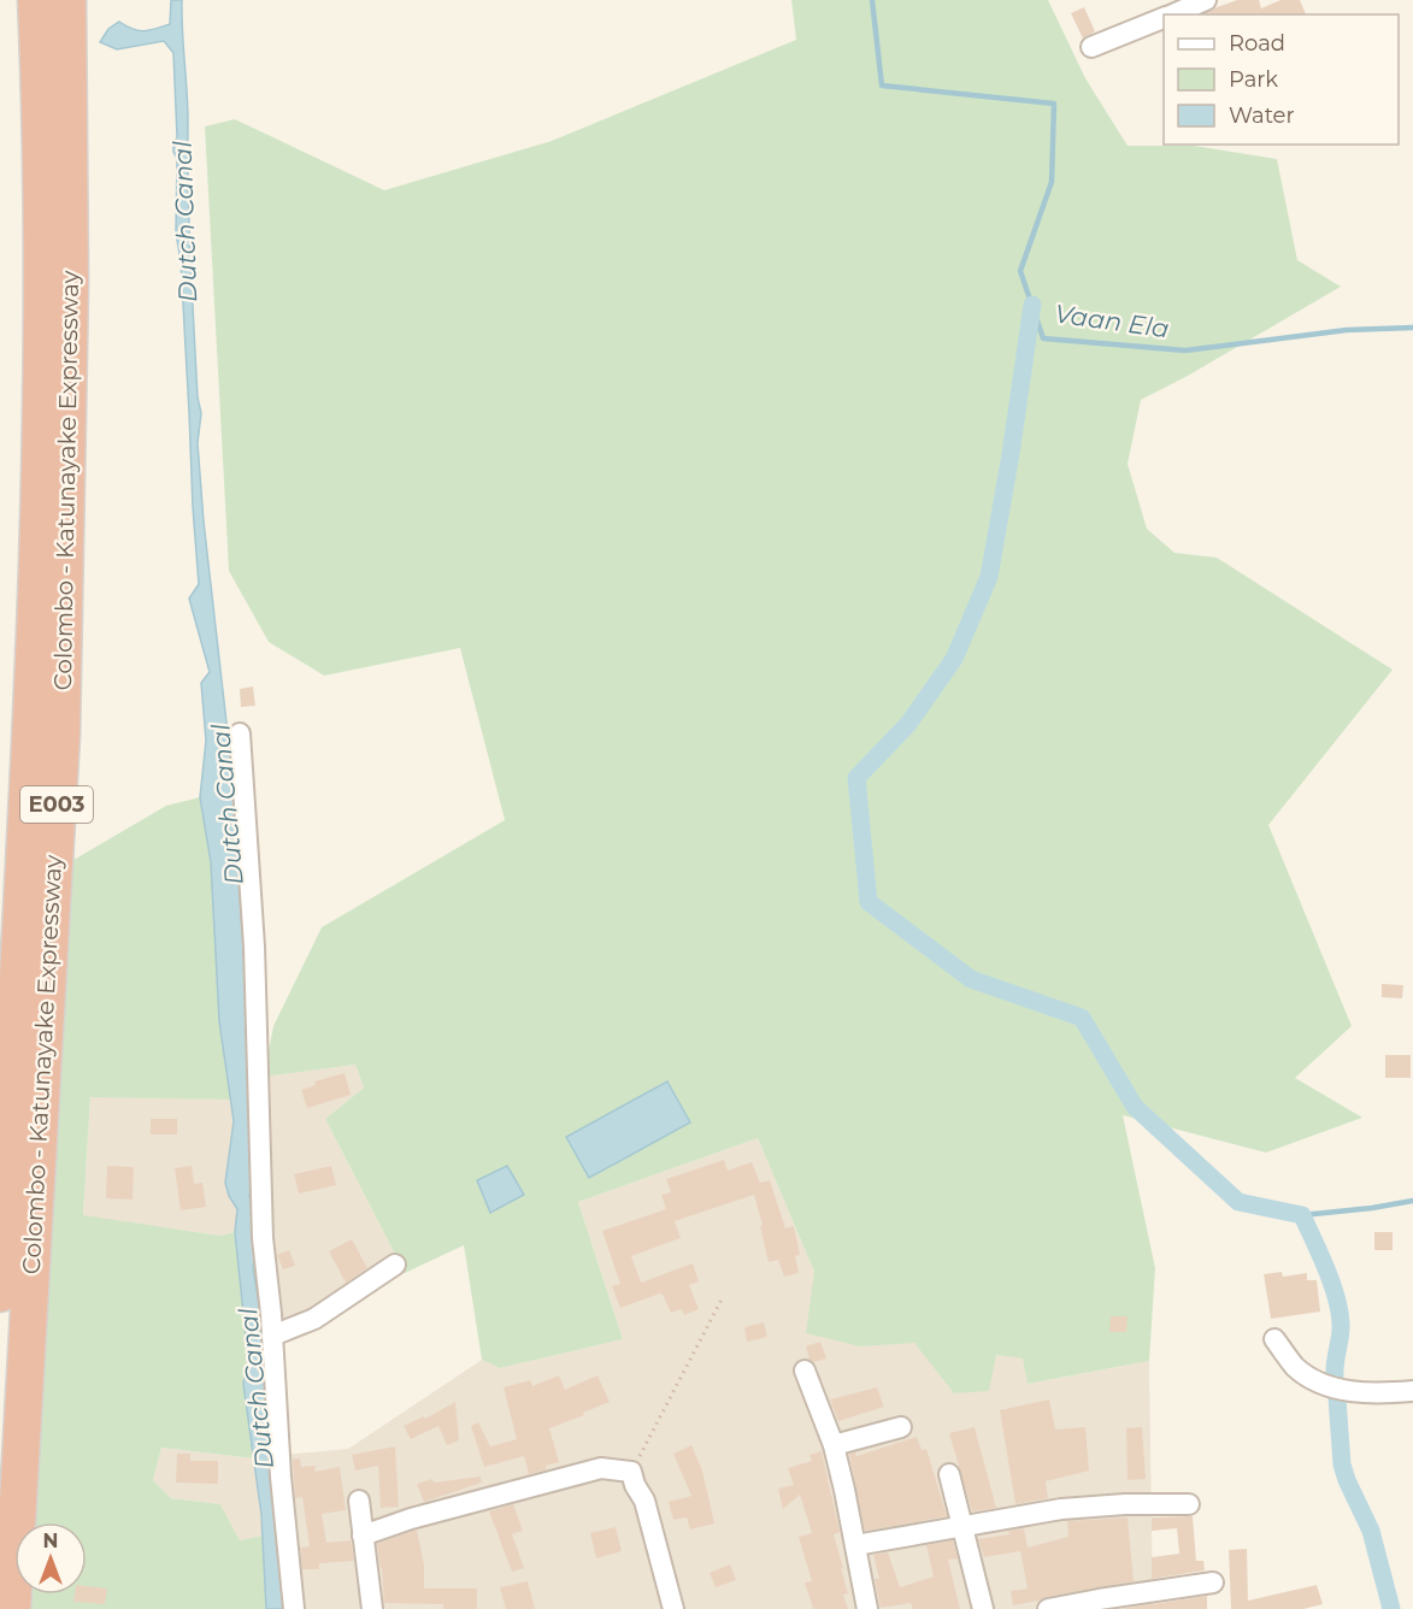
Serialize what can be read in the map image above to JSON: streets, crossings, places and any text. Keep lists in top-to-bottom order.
{
  "streets": {
    "highway": ["Colombo - Katunayake Expressway", "E003"]
  },
  "water": ["Dutch Canal", "Vaan Ela"],
  "legend": ["Road", "Park", "Water"],
  "north": "top"
}
